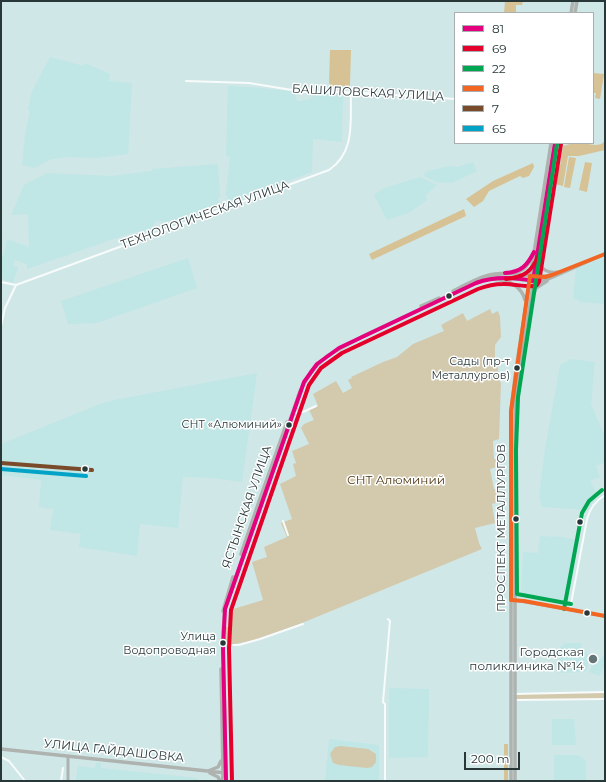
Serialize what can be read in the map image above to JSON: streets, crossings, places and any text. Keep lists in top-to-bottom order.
{
  "streets": {
    "main road": ["ЯСТЫНСКАЯ УЛИЦА", "ПРОСПЕКТ МЕТАЛЛУРГОВ", "УЛИЦА ГАЙДАШОВКА"],
    "street": ["БАШИЛОВСКАЯ УЛИЦА", "ТЕХНОЛОГИЧЕСКАЯ УЛИЦА"]
  },
  "crossings": [
    ["БАШИЛОВСКАЯ УЛИЦА", "ТЕХНОЛОГИЧЕСКАЯ УЛИЦА"],
    ["ЯСТЫНСКАЯ УЛИЦА", "ПРОСПЕКТ МЕТАЛЛУРГОВ"],
    ["ЯСТЫНСКАЯ УЛИЦА", "УЛИЦА ГАЙДАШОВКА"]
  ],
  "parks": ["СНТ Алюминий"],
  "places": [
    "Сады (пр-т Металлургов)",
    "СНТ «Алюминий»",
    "Улица Водопроводная",
    "Городская поликлиника №14"
  ],
  "lines": [
    "transit line 81",
    "transit line 69",
    "transit line 22",
    "transit line 8",
    "transit line 7",
    "transit line 65"
  ],
  "legend": [
    "81",
    "69",
    "22",
    "8",
    "7",
    "65"
  ],
  "scale_bar": "200 m"
}
